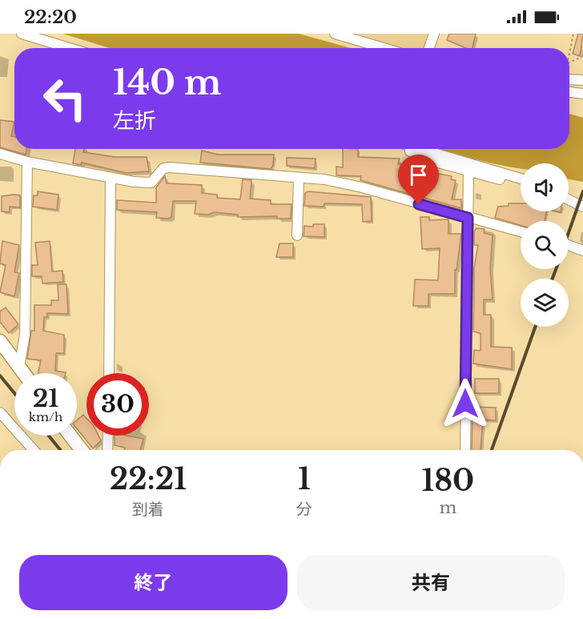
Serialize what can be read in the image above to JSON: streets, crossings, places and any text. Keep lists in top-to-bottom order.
{
  "page": {
    "status": "22:20",
    "turn": ["140 m", "左折"],
    "speed": "21 km/h",
    "limit": "30",
    "eta": [
      "22:21",
      "到着",
      "1",
      "分",
      "180",
      "m"
    ],
    "buttons": ["終了", "共有"]
  }
}
